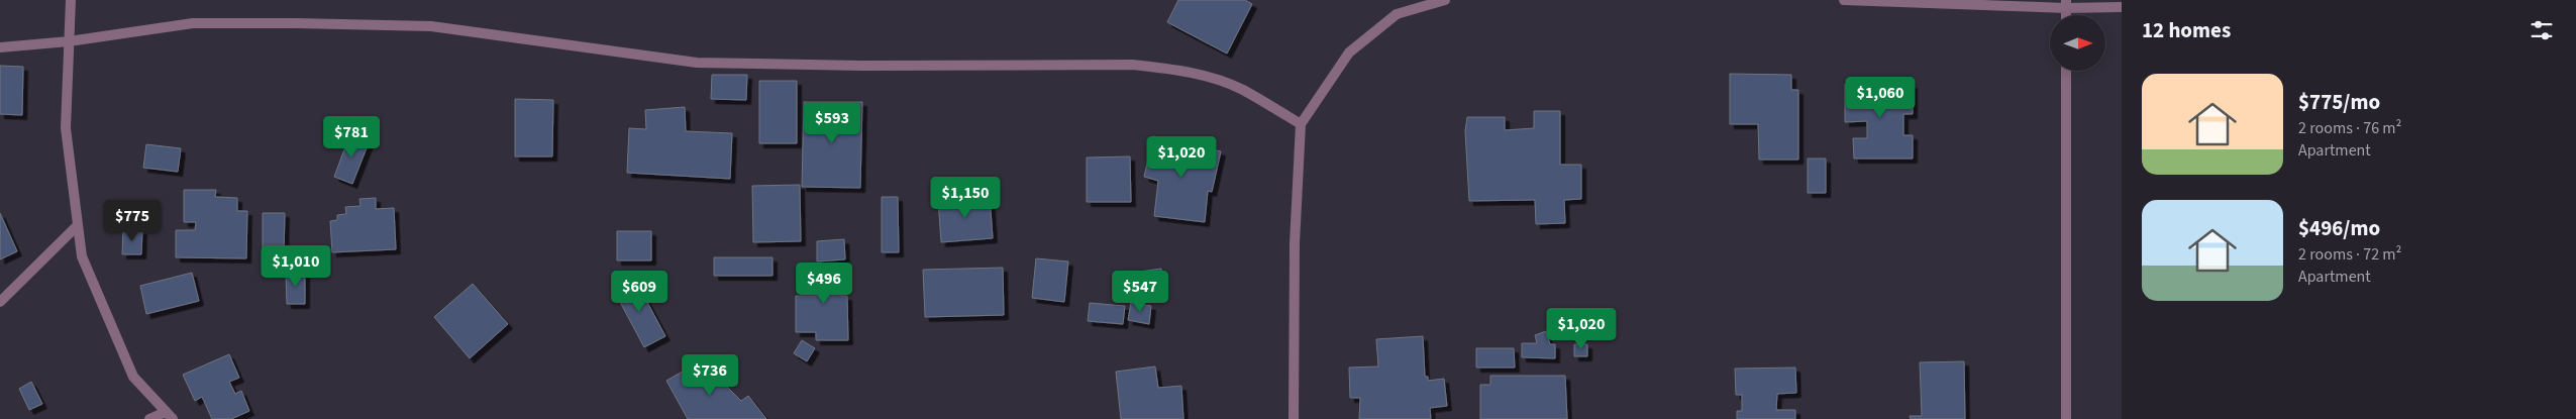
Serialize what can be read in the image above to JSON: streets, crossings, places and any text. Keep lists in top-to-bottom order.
{
  "north": "right",
  "page": {
    "heading": "12 homes",
    "list": [
      {
        "name": "$775/mo",
        "note": "2 rooms · 76 m² · Apartment"
      },
      {
        "name": "$496/mo",
        "note": "2 rooms · 72 m² · Apartment"
      }
    ],
    "price": [
      "$1,060",
      "$593",
      "$781",
      "$1,020",
      "$1,150",
      "$775",
      "$1,010",
      "$496",
      "$609",
      "$547",
      "$1,020",
      "$736"
    ]
  }
}
